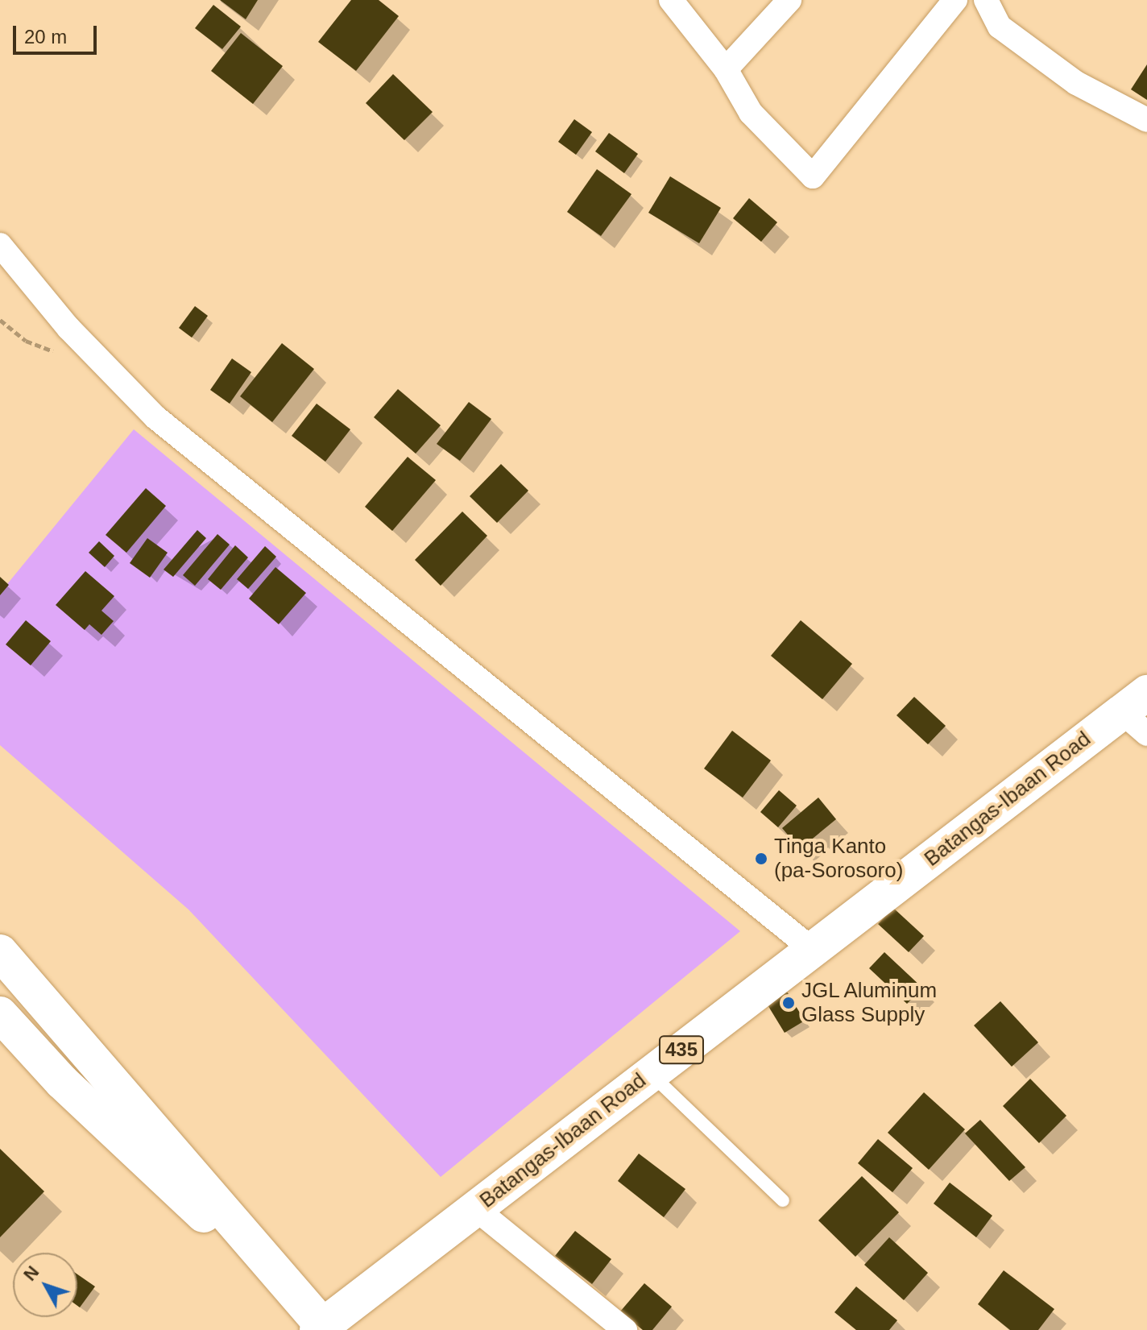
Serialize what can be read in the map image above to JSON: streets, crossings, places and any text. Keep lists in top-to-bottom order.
{
  "streets": {
    "main road": ["Batangas-Ibaan Road", "435"]
  },
  "places": ["Tinga Kanto (pa-Sorosoro)", "JGL Aluminum Glass Supply"],
  "scale_bar": "20 m",
  "north": "top left"
}
